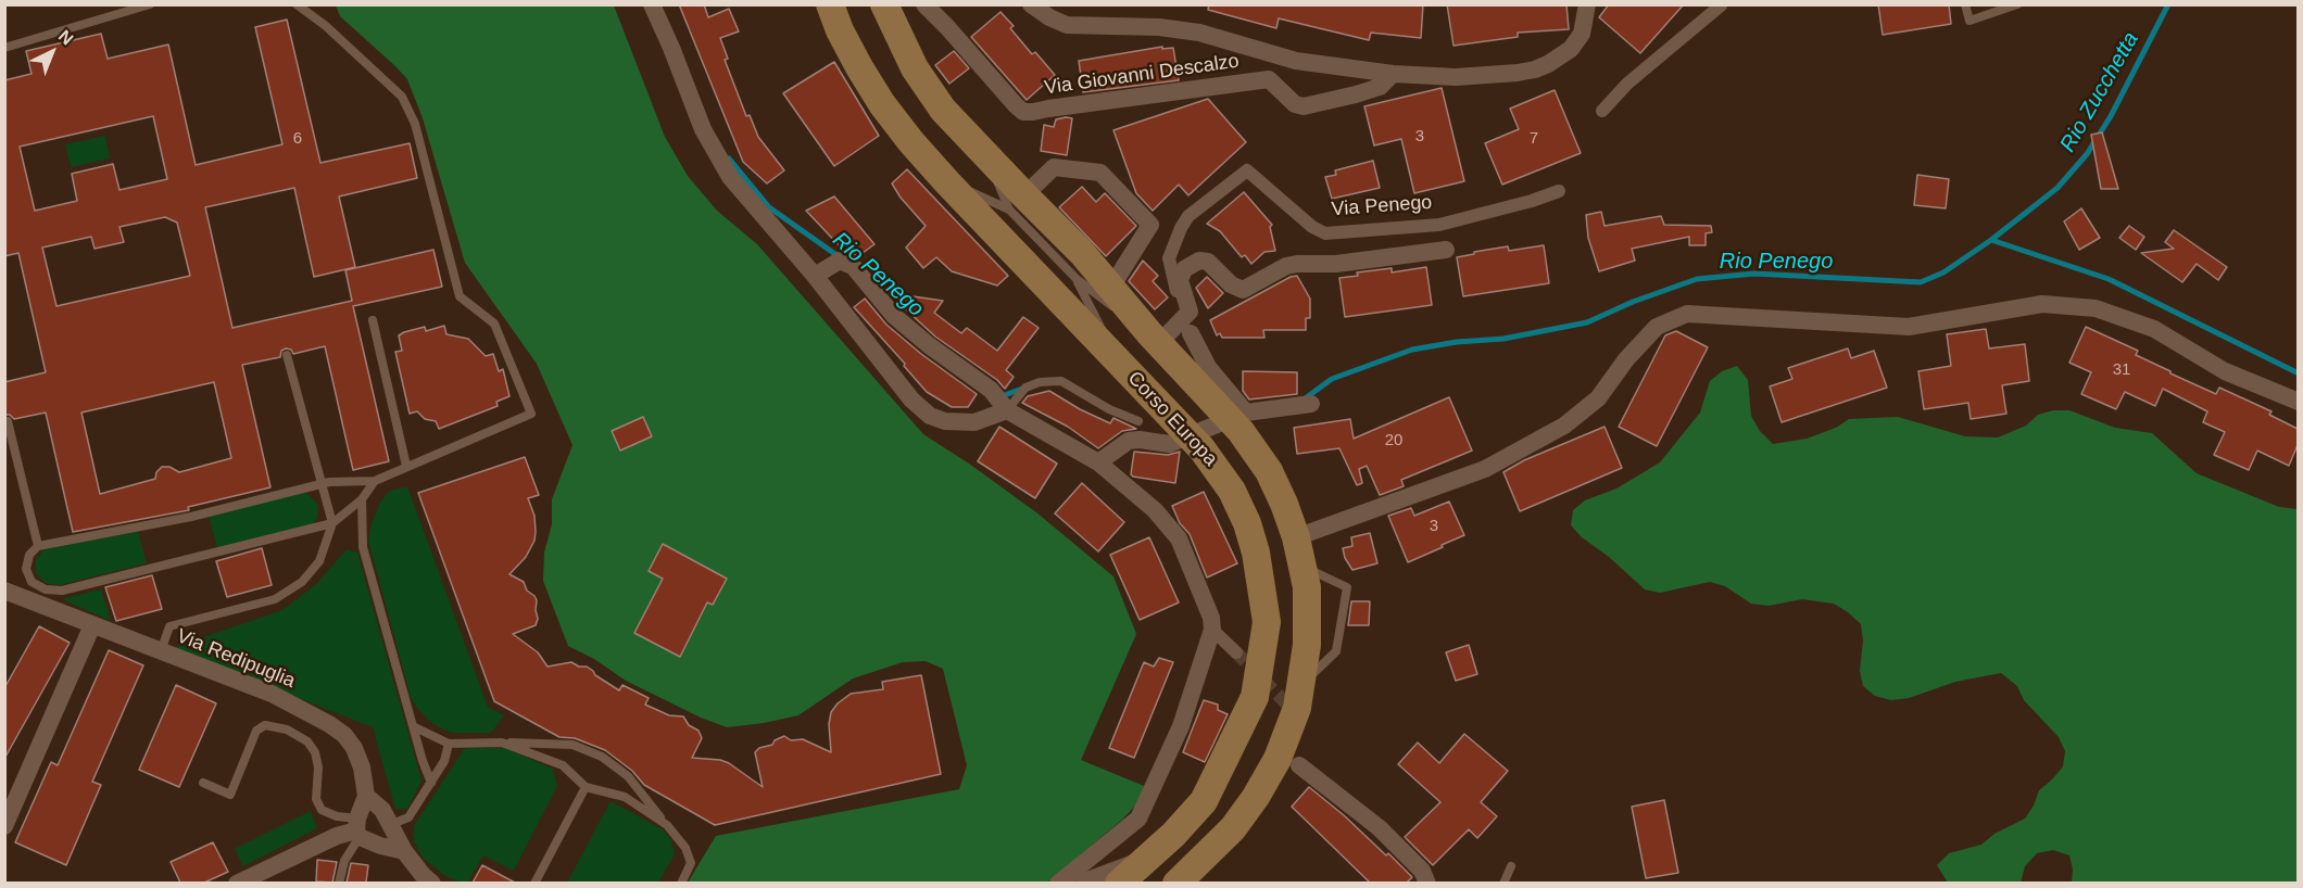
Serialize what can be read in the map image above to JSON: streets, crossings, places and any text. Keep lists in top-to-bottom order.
{
  "streets": {
    "main road": ["Corso Europa"],
    "street": ["Via Giovanni Descalzo", "Via Penego", "Via Redipuglia"]
  },
  "water": ["Rio Zucchetta", "Rio Penego"],
  "house_numbers": [
    "3",
    "6",
    "7",
    "31",
    "20",
    "3"
  ],
  "north": "top right"
}
